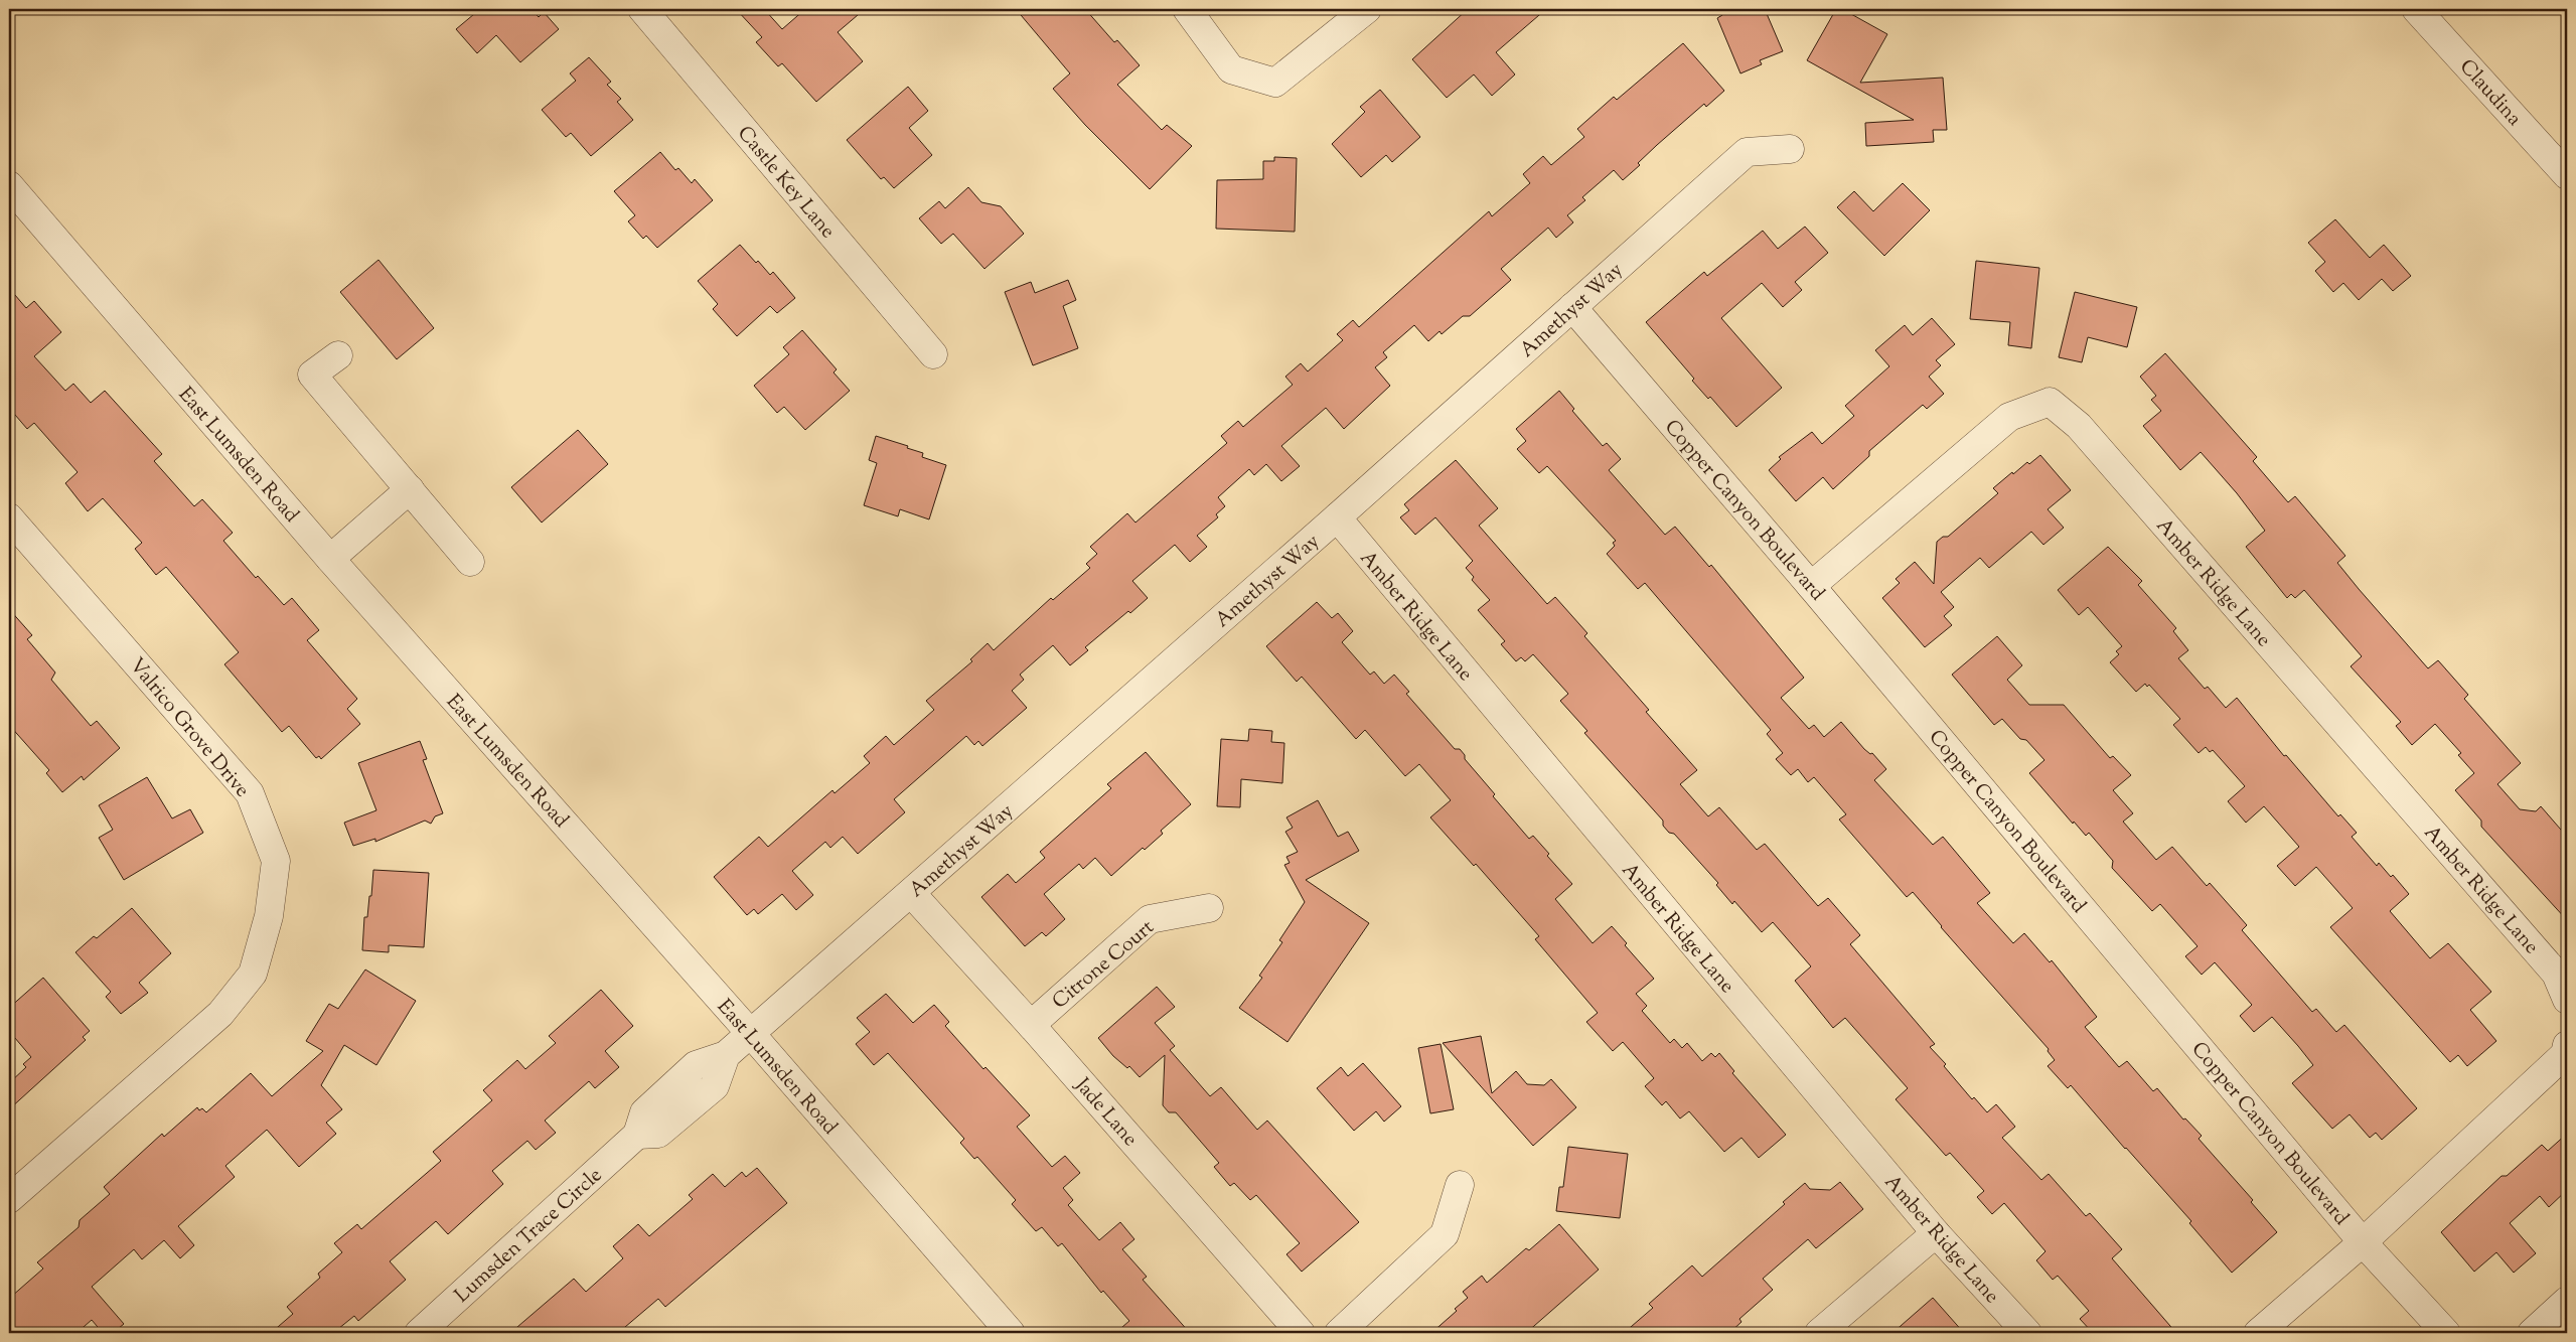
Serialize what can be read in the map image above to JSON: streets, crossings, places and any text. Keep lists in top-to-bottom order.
{
  "streets": {
    "street": [
      "Claudina",
      "Castle Key Lane",
      "Amethyst Way",
      "East Lumsden Road",
      "Copper Canyon Boulevard",
      "Amber Ridge Lane",
      "Valrico Grove Drive",
      "Citrone Court",
      "Jade Lane",
      "Lumsden Trace Circle"
    ]
  },
  "crossings": [
    ["Amethyst Way", "East Lumsden Road"],
    ["Amethyst Way", "Copper Canyon Boulevard"],
    ["Amethyst Way", "Amber Ridge Lane"],
    ["Amethyst Way", "Jade Lane"],
    ["Amethyst Way", "Lumsden Trace Circle"],
    ["East Lumsden Road", "Lumsden Trace Circle"],
    ["Copper Canyon Boulevard", "Amber Ridge Lane"],
    ["Citrone Court", "Jade Lane"]
  ]
}
